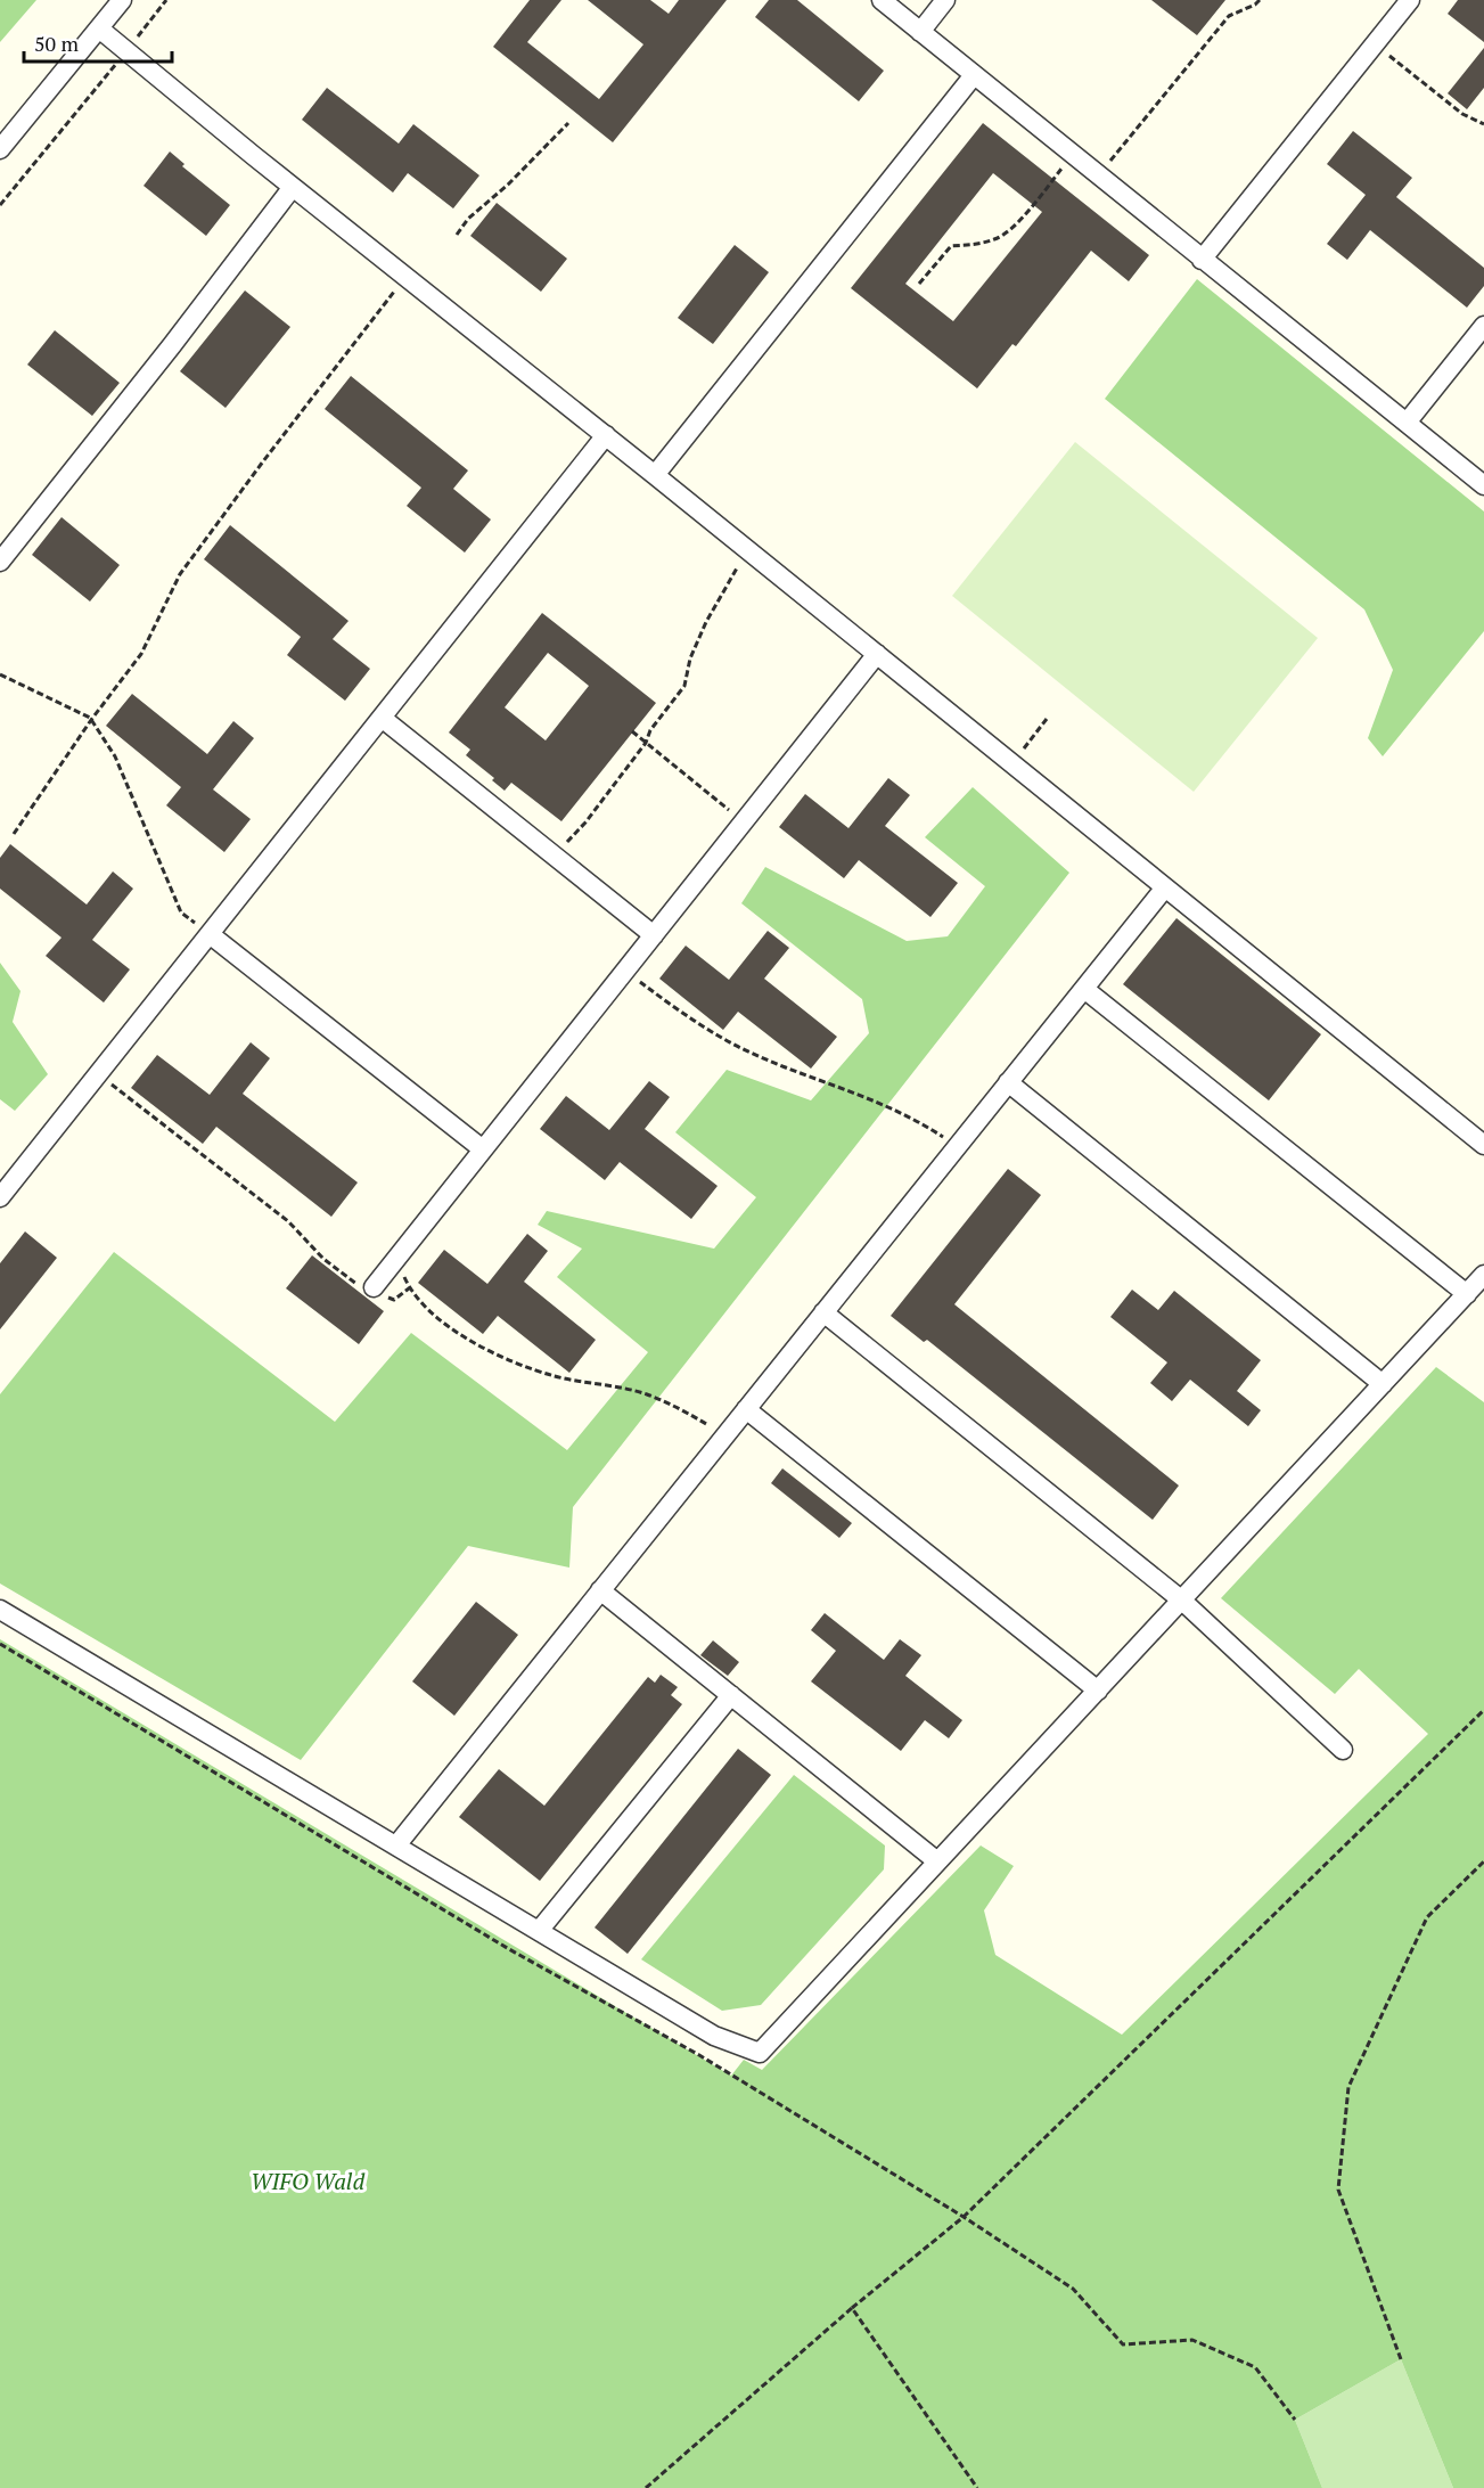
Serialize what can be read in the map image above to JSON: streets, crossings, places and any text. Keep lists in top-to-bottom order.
{
  "parks": ["WIFO Wald"],
  "scale_bar": "50 m"
}
